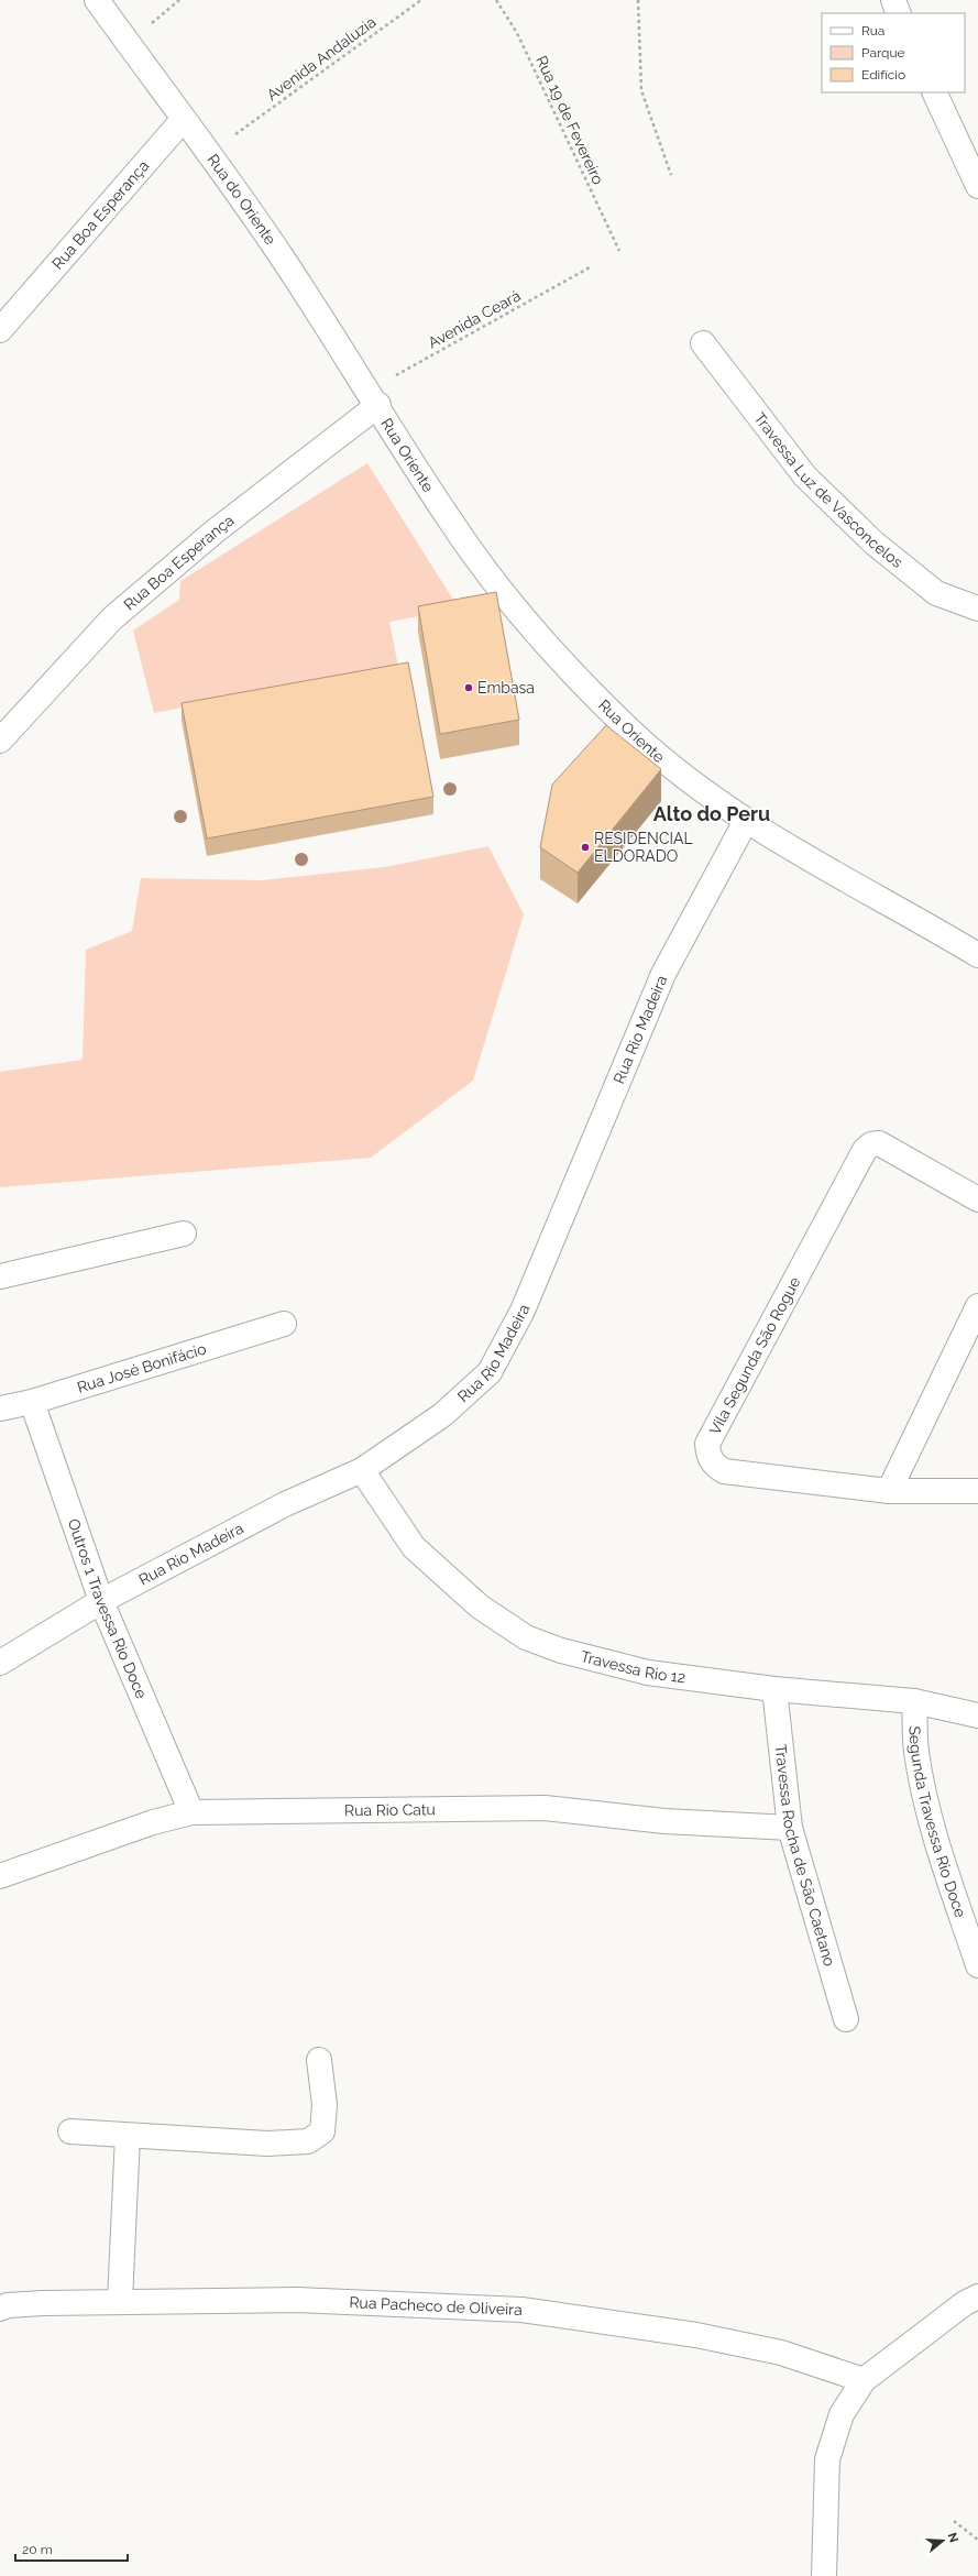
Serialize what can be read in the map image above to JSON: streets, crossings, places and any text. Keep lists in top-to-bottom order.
{
  "streets": {
    "street": [
      "Rua do Oriente",
      "Rua Boa Esperança",
      "Rua Oriente",
      "Travessa Luz de Vasconcelos",
      "Rua Rio Madeira",
      "Vila Segunda São Rogue",
      "Rua José Bonifácio",
      "Outros 1 Travessa Rio Doce",
      "Travessa Rio 12",
      "Rua Rio Catu",
      "Segunda Travessa Rio Doce",
      "Travessa Rocha de São Caetano",
      "Rua Pacheco de Oliveira"
    ],
    "path": ["Avenida Andaluzia", "Rua 19 de Fevereiro", "Avenida Ceará"]
  },
  "crossings": [
    ["Rua do Oriente", "Rua Boa Esperança"],
    ["Rua do Oriente", "Avenida Ceará"],
    ["Rua do Oriente", "Rua Oriente"],
    ["Rua Boa Esperança", "Avenida Ceará"],
    ["Rua Boa Esperança", "Rua Oriente"],
    ["Avenida Ceará", "Rua Oriente"],
    ["Rua Oriente", "Rua Rio Madeira"],
    ["Rua Rio Madeira", "Outros 1 Travessa Rio Doce"],
    ["Rua Rio Madeira", "Travessa Rio 12"],
    ["Rua José Bonifácio", "Outros 1 Travessa Rio Doce"],
    ["Outros 1 Travessa Rio Doce", "Rua Rio Catu"],
    ["Travessa Rio 12", "Segunda Travessa Rio Doce"],
    ["Travessa Rio 12", "Travessa Rocha de São Caetano"],
    ["Rua Rio Catu", "Travessa Rocha de São Caetano"]
  ],
  "districts": ["Alto do Peru"],
  "places": ["Embasa", "RESIDENCIAL ELDORADO"],
  "legend": ["Rua", "Parque", "Edifício"],
  "scale_bar": "20 m",
  "north": "right"
}
